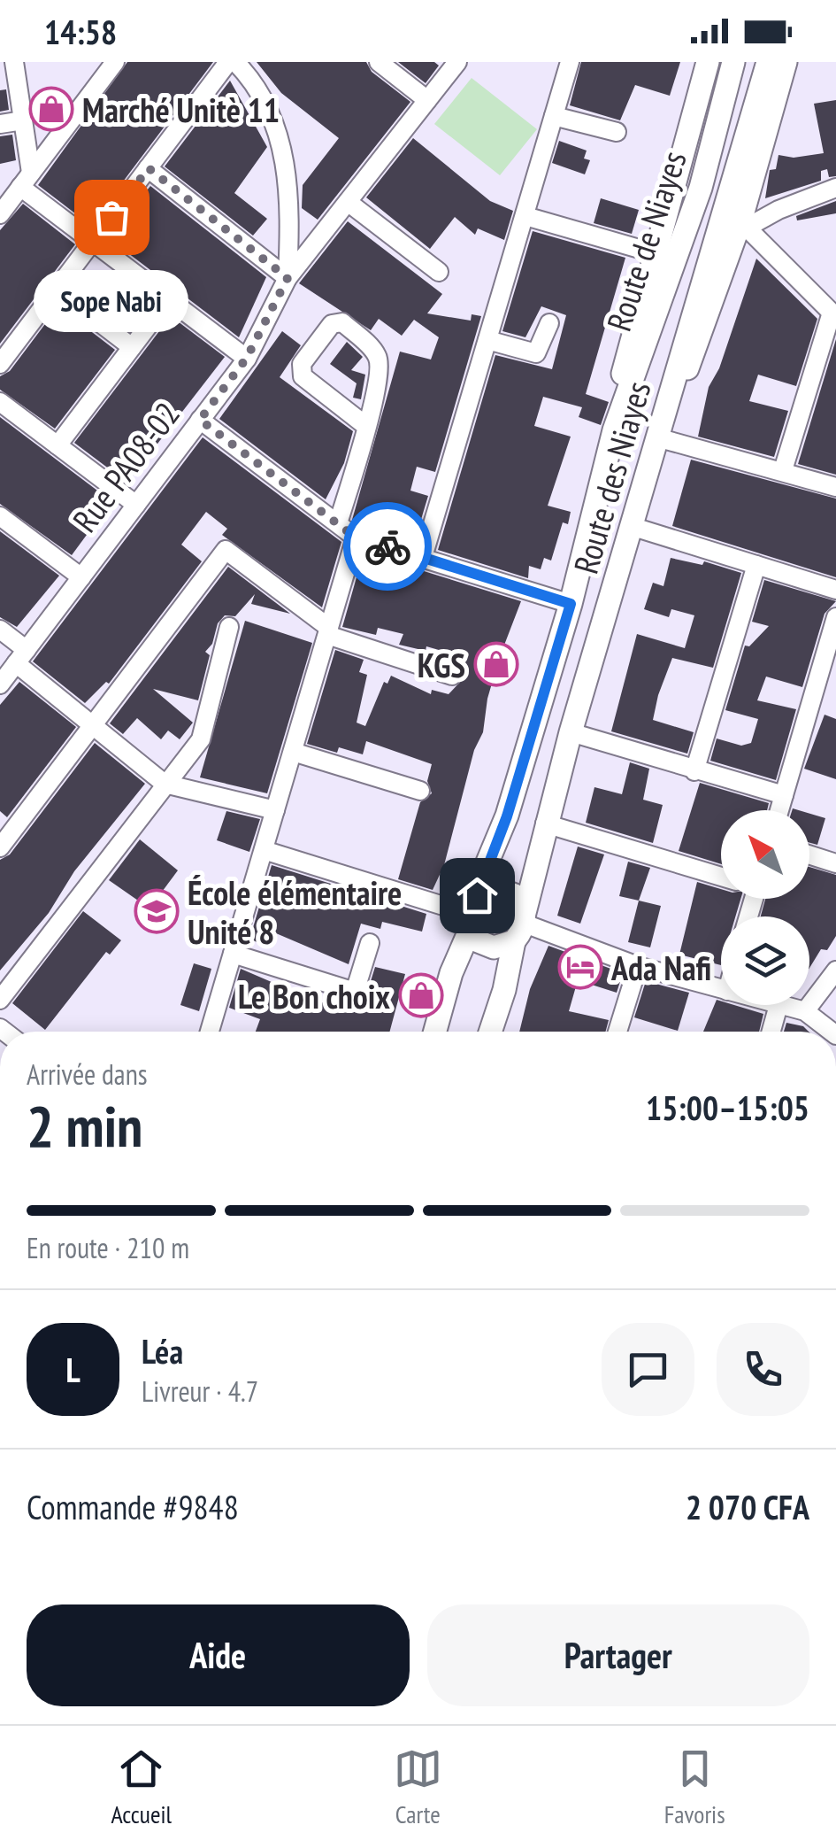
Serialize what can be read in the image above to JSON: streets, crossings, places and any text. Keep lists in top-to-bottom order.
{
  "streets": {
    "main road": ["Route de Niayes", "Route des Niayes"],
    "street": ["Rue PA08-02"]
  },
  "crossings": [
    ["Route de Niayes", "Route des Niayes"]
  ],
  "places": {
    "shop": ["Marché Unitè 11", "KGS", "Le Bon choix"],
    "other": ["Sope Nabi"],
    "school or university": ["École élémentaire Unité 8"],
    "hotel": ["Ada Nafi"]
  },
  "north": "top left",
  "page": {
    "status": "14:58",
    "bubble": "Sope Nabi",
    "heading": ["2 min", "Arrivée dans", "15:00–15:05"],
    "panel": [
      "Léa",
      "Livreur · 4.7",
      "Commande #9848",
      "2 070 CFA"
    ],
    "bar": "En route · 210 m",
    "round": "L",
    "buttons": ["Aide", "Partager"],
    "tabs": ["Accueil", "Carte", "Favoris"]
  }
}
